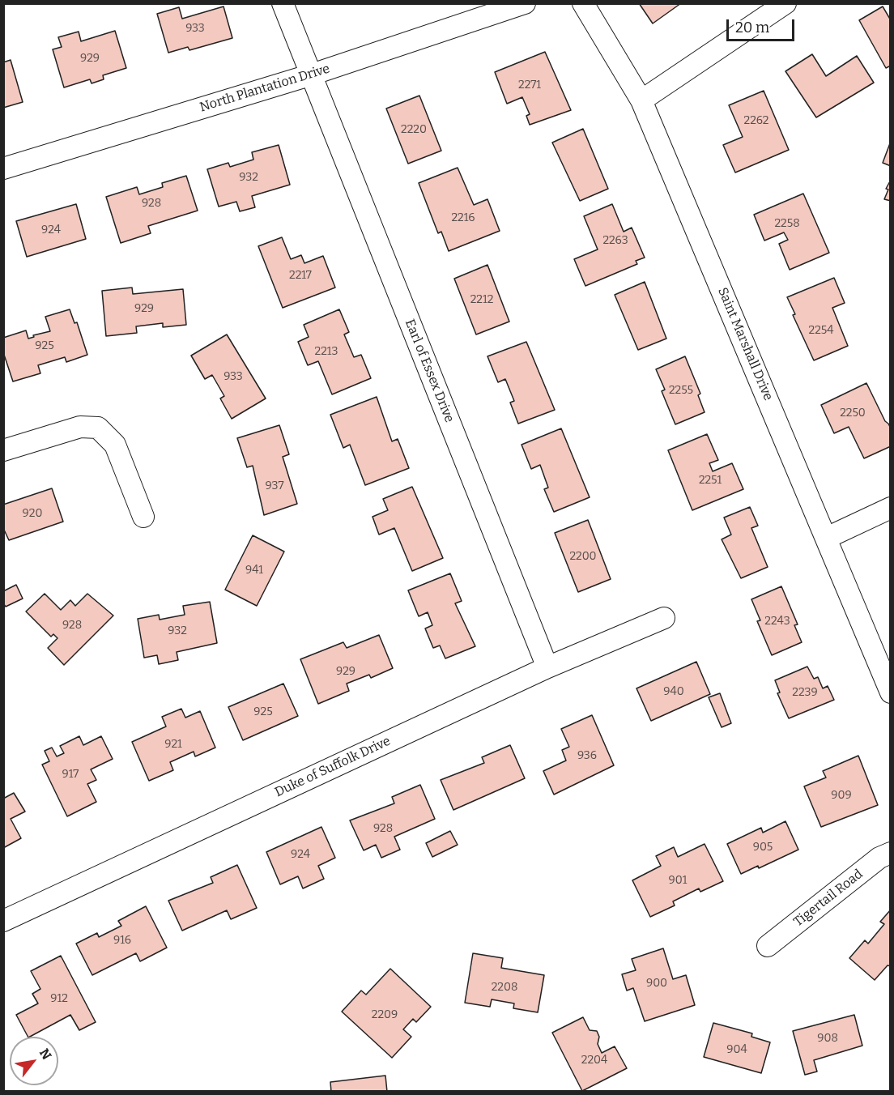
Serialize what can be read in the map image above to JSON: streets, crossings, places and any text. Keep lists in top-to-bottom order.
{
  "streets": {
    "street": [
      "North Plantation Drive",
      "Saint Marshall Drive",
      "Earl of Essex Drive",
      "Duke of Suffolk Drive",
      "Tigertail Road"
    ]
  },
  "crossings": [
    ["North Plantation Drive", "Earl of Essex Drive"],
    ["Earl of Essex Drive", "Duke of Suffolk Drive"]
  ],
  "house_numbers": [
    "933",
    "929",
    "2271",
    "2262",
    "2220",
    "932",
    "928",
    "2216",
    "2258",
    "924",
    "2263",
    "2217",
    "2212",
    "929",
    "2254",
    "925",
    "2213",
    "933",
    "2255",
    "2250",
    "2251",
    "937",
    "920",
    "2200",
    "941",
    "2243",
    "928",
    "932",
    "929",
    "940",
    "2239",
    "925",
    "921",
    "936",
    "917",
    "909",
    "928",
    "905",
    "924",
    "901",
    "916",
    "900",
    "2208",
    "912",
    "2209",
    "908",
    "904",
    "2204"
  ],
  "scale_bar": "20 m",
  "north": "top right"
}
